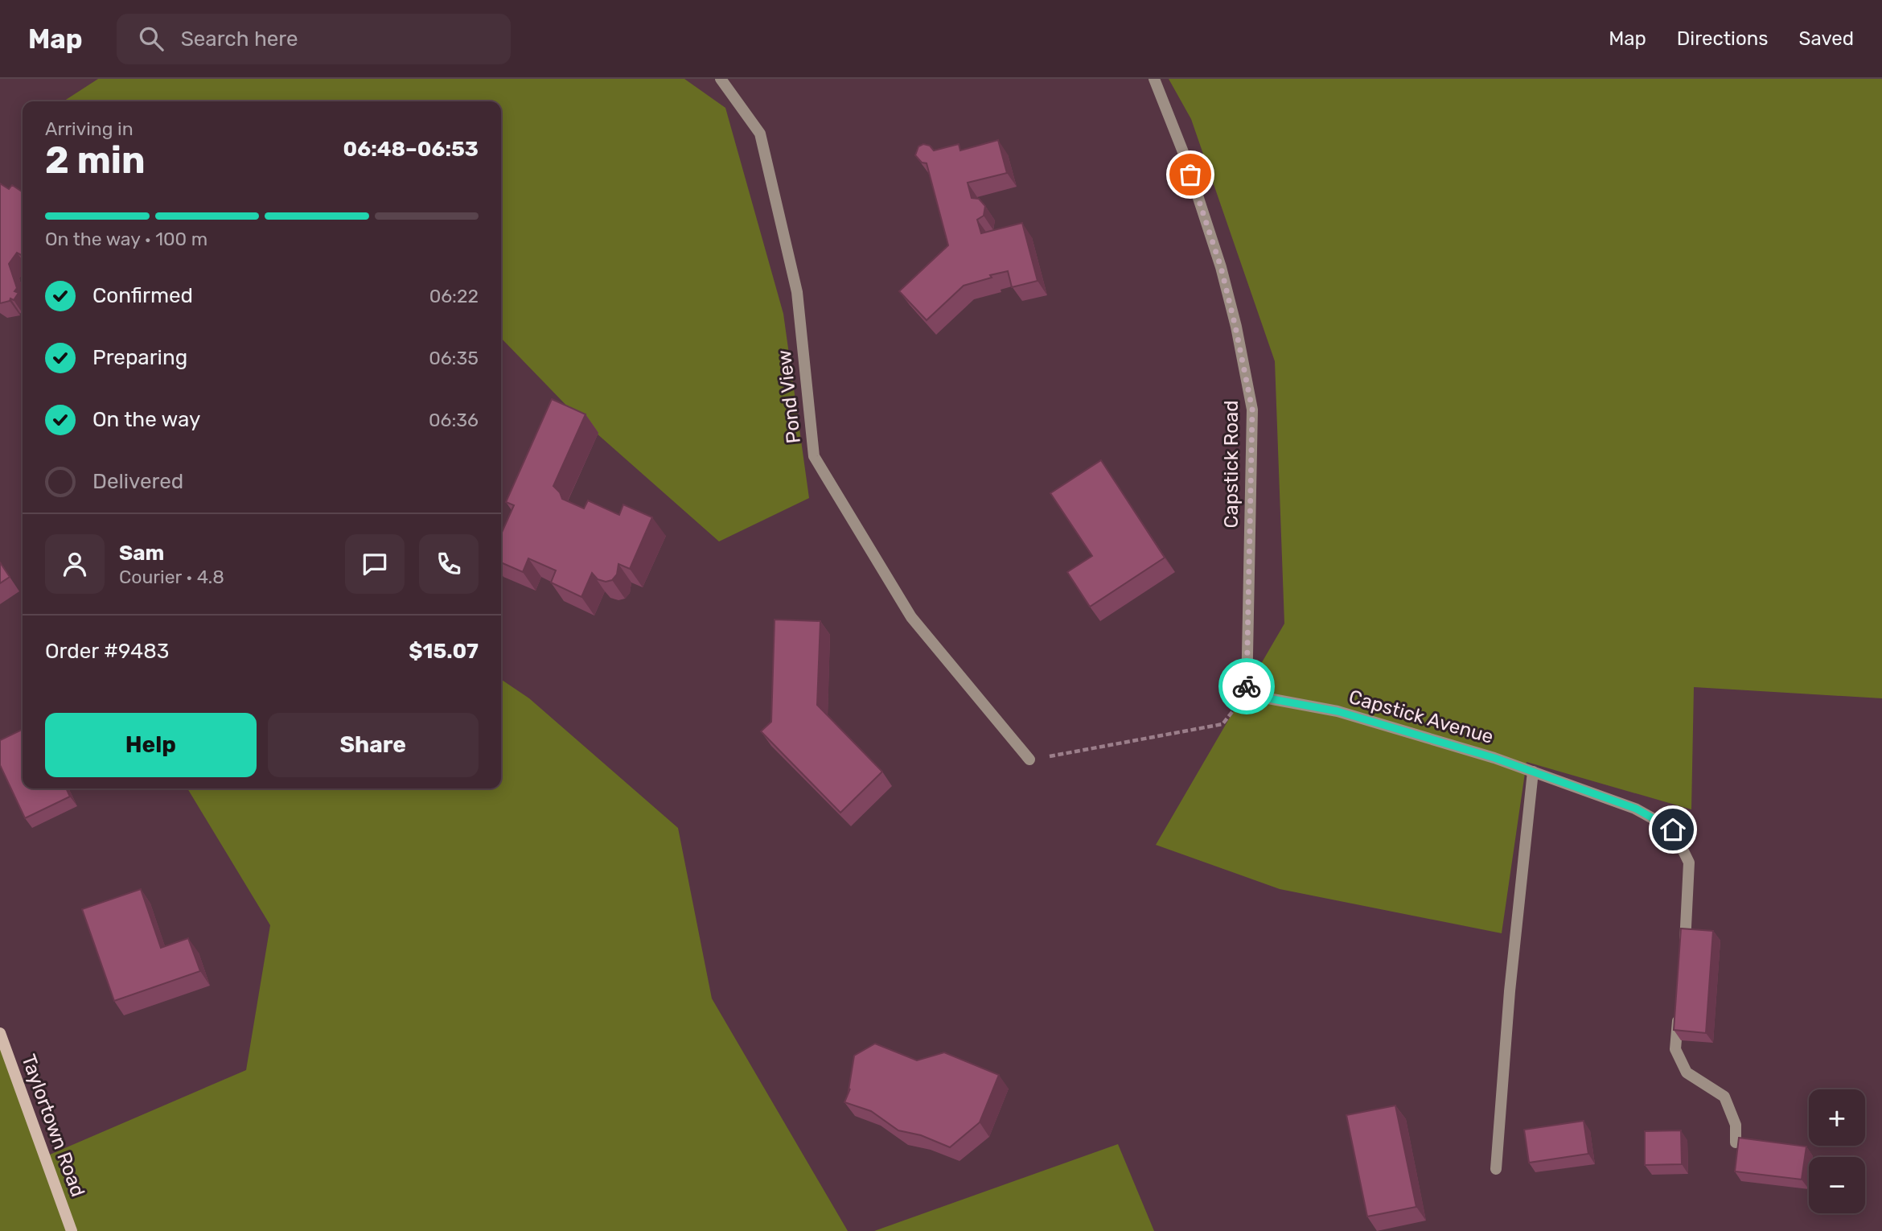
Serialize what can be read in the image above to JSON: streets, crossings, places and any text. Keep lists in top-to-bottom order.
{
  "streets": {
    "street": [
      "Pond View",
      "Capstick Road",
      "Capstick Avenue",
      "Taylortown Road"
    ]
  },
  "crossings": [
    ["Capstick Road", "Capstick Avenue"]
  ],
  "page": {
    "header": "Map",
    "search": "Search here",
    "nav": ["Map", "Directions", "Saved"],
    "heading": ["2 min", "Arriving in", "06:48–06:53"],
    "panel": [
      "Sam",
      "Courier · 4.8",
      "Order #9483",
      "$15.07"
    ],
    "bar": "On the way · 100 m",
    "list": [
      ["Confirmed", "06:22"],
      ["Preparing", "06:35"],
      ["On the way", "06:36"],
      "Delivered"
    ],
    "buttons": ["Help", "Share"],
    "map_buttons": ["+", "−"]
  }
}
